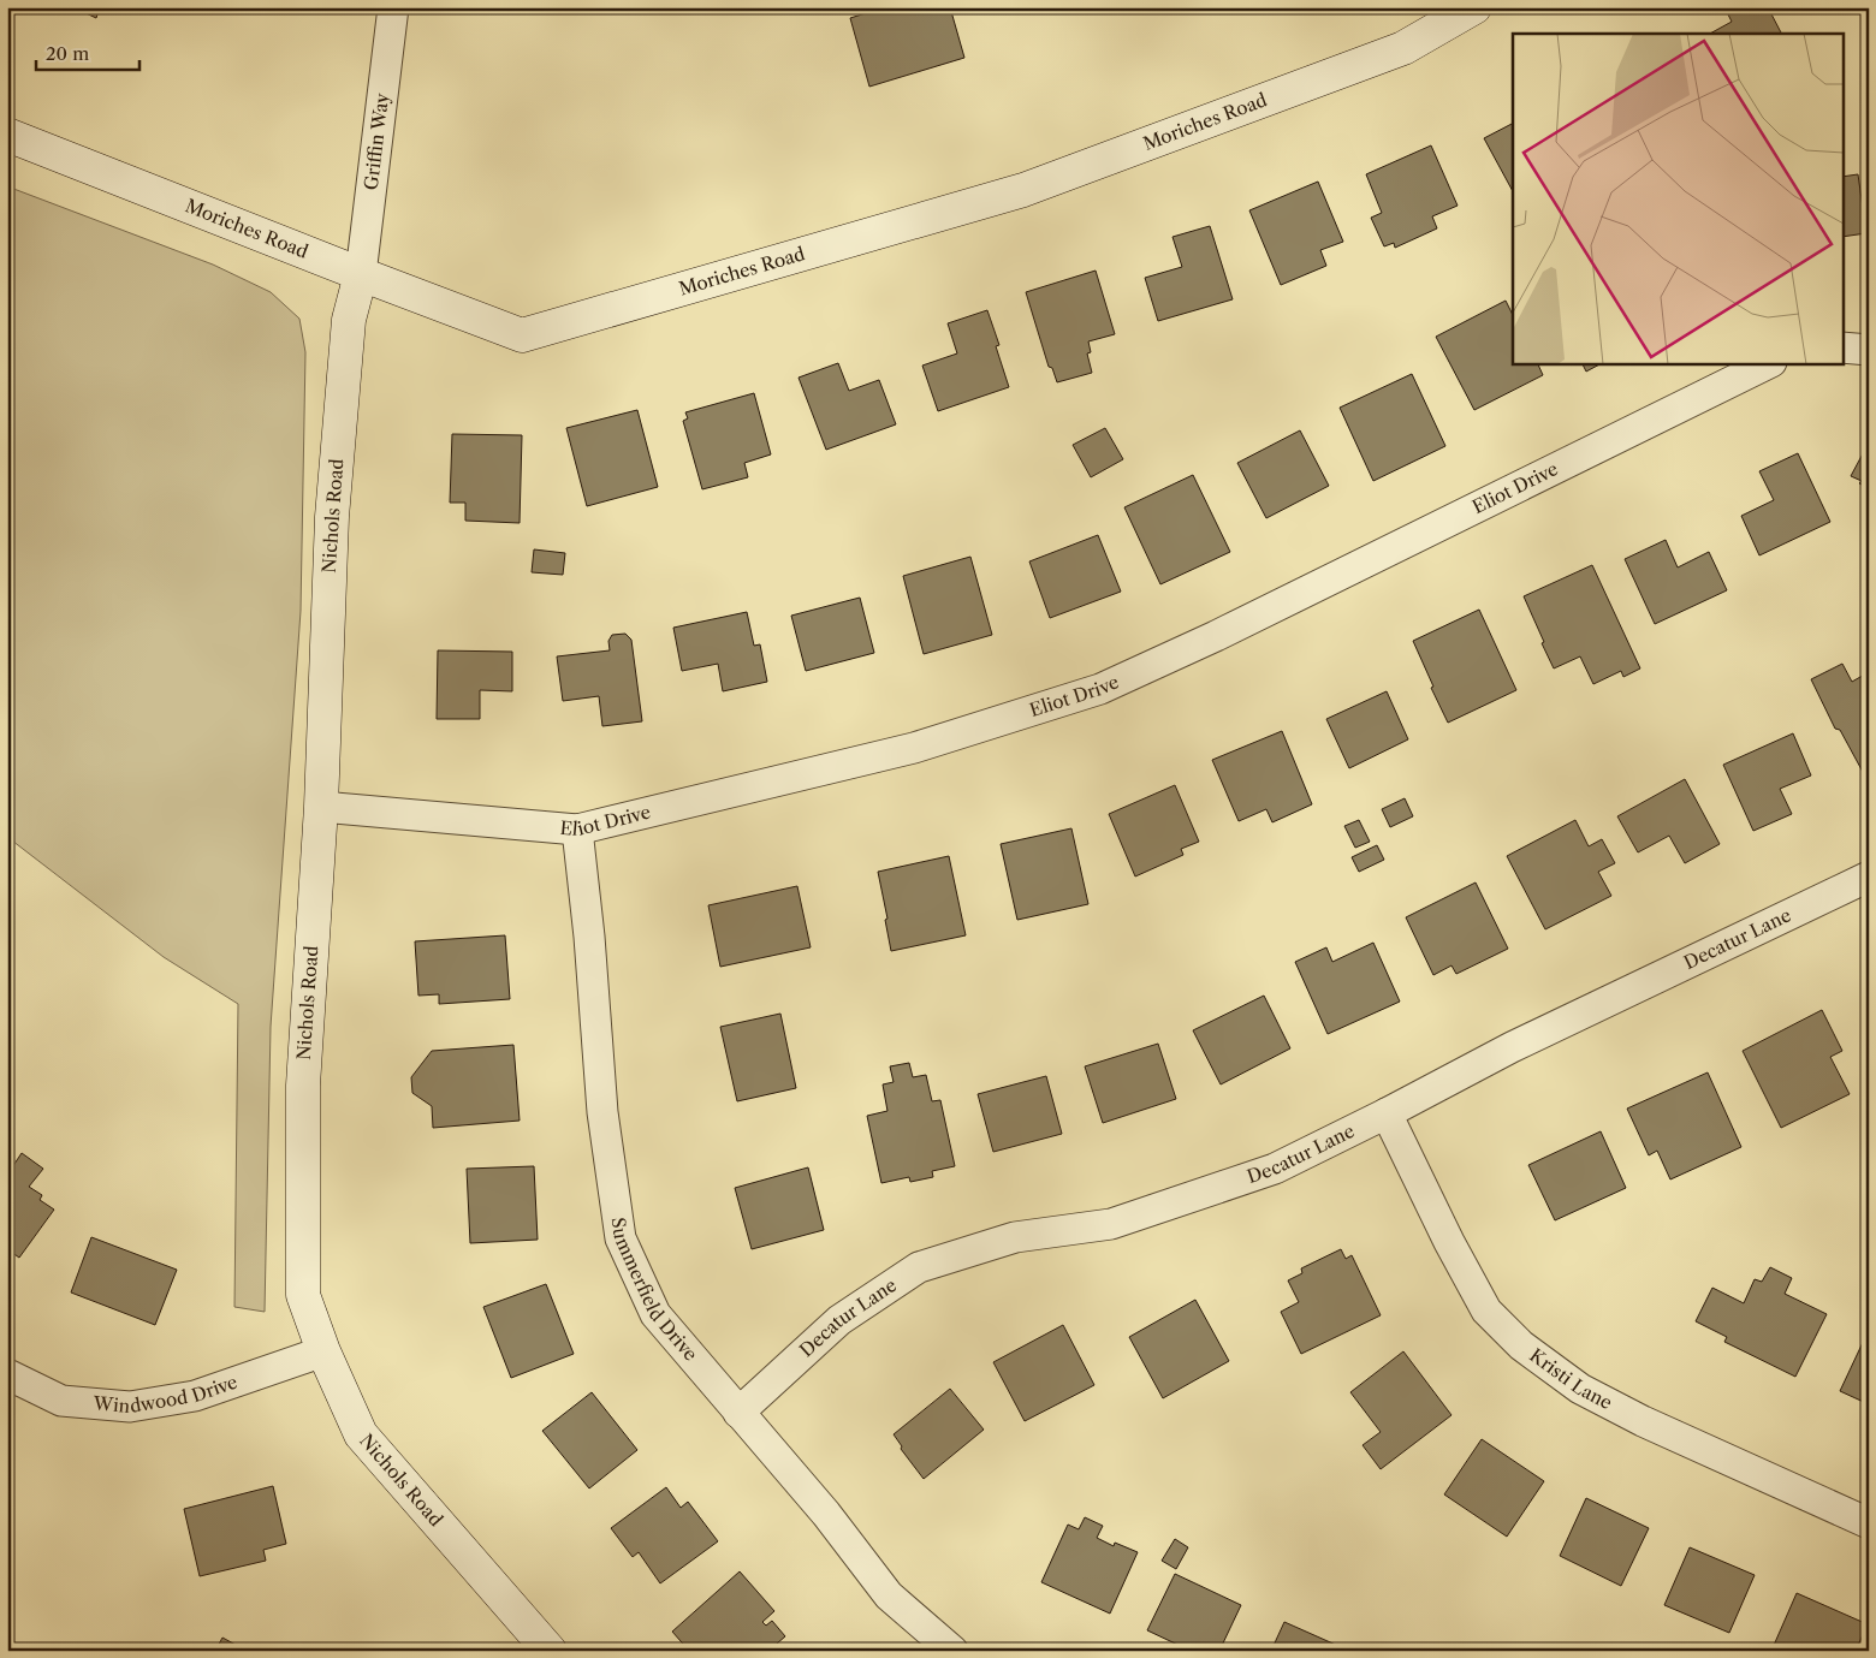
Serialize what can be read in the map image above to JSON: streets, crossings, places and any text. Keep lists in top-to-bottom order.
{
  "streets": {
    "street": [
      "Moriches Road",
      "Griffin Way",
      "Eliot Drive",
      "Nichols Road",
      "Decatur Lane",
      "Summerfield Drive",
      "Kristi Lane",
      "Windwood Drive"
    ]
  },
  "crossings": [
    ["Moriches Road", "Griffin Way"],
    ["Moriches Road", "Nichols Road"],
    ["Griffin Way", "Nichols Road"],
    ["Eliot Drive", "Nichols Road"],
    ["Eliot Drive", "Summerfield Drive"],
    ["Nichols Road", "Windwood Drive"],
    ["Decatur Lane", "Summerfield Drive"],
    ["Decatur Lane", "Kristi Lane"]
  ],
  "scale_bar": "20 m"
}
